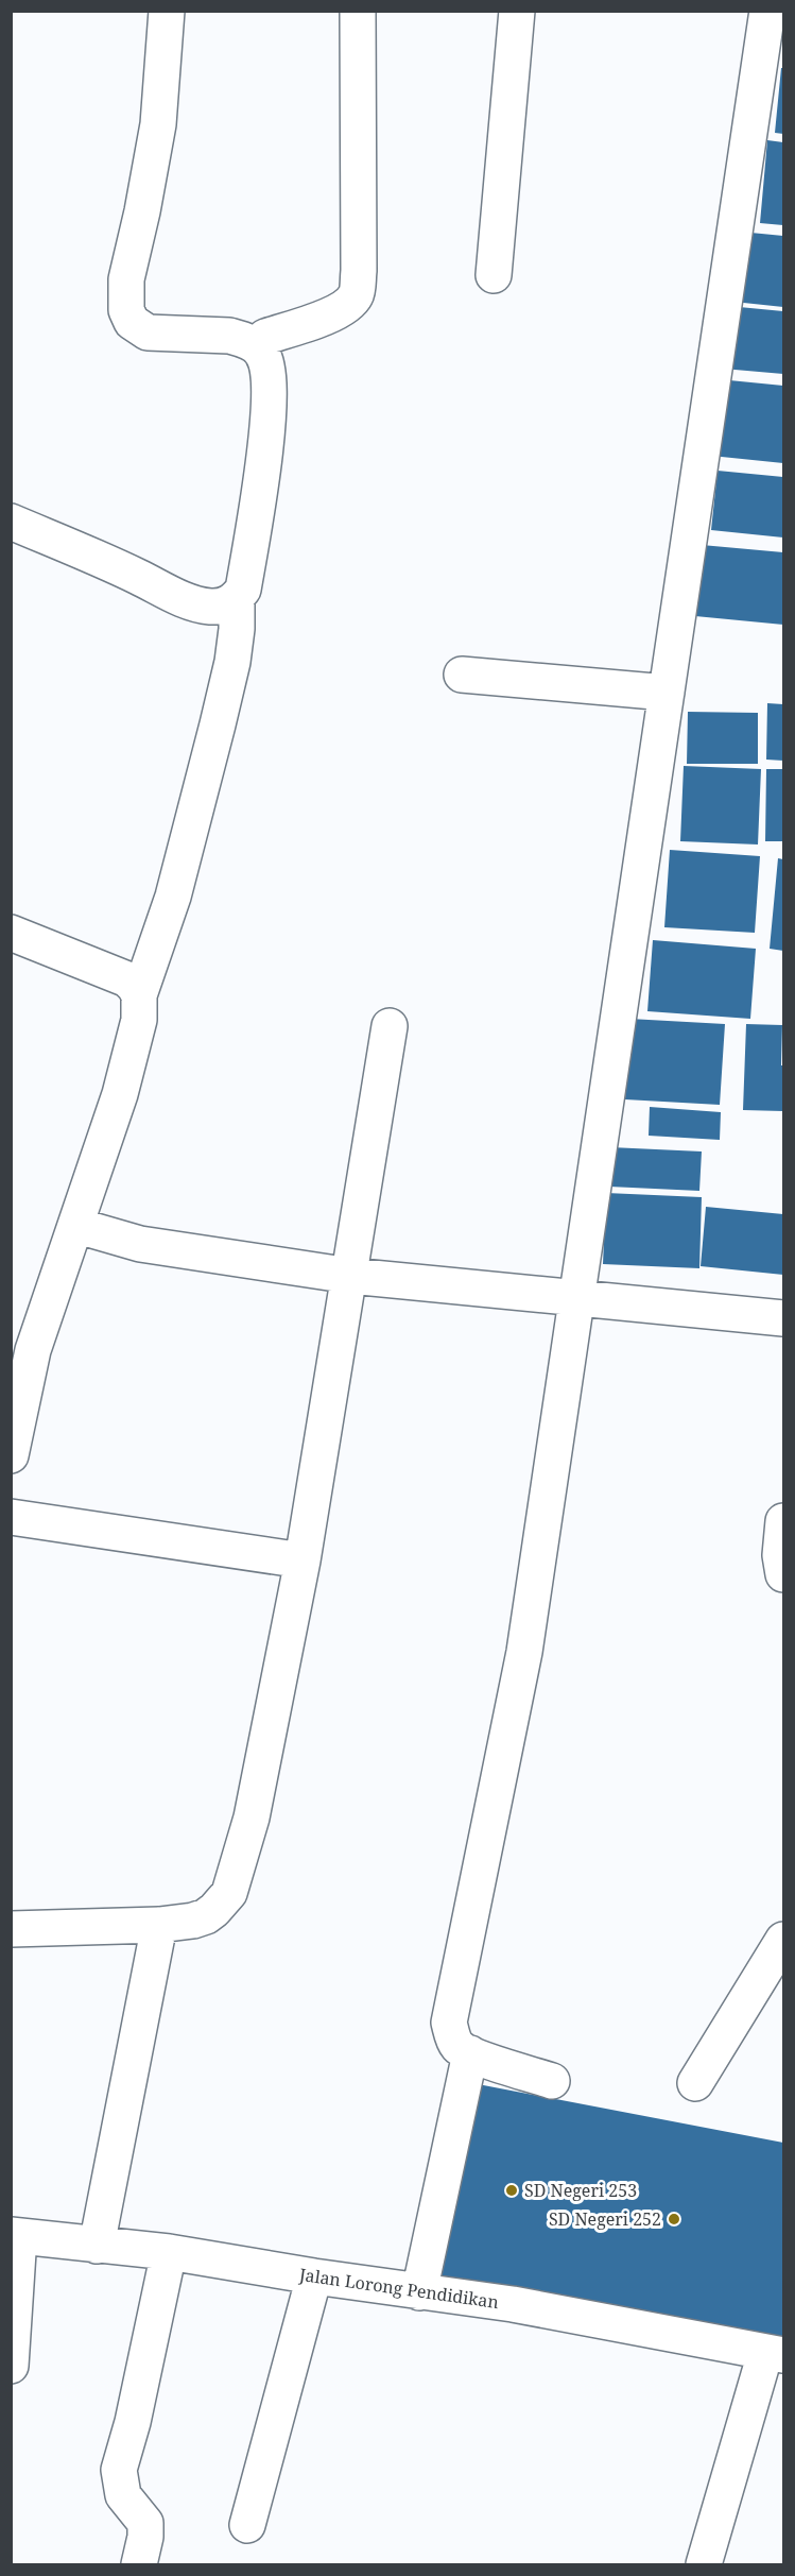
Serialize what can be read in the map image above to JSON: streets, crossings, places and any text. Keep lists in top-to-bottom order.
{
  "streets": {
    "street": ["Jalan Lorong Pendidikan"]
  },
  "places": ["SD Negeri 253", "SD Negeri 252"]
}
